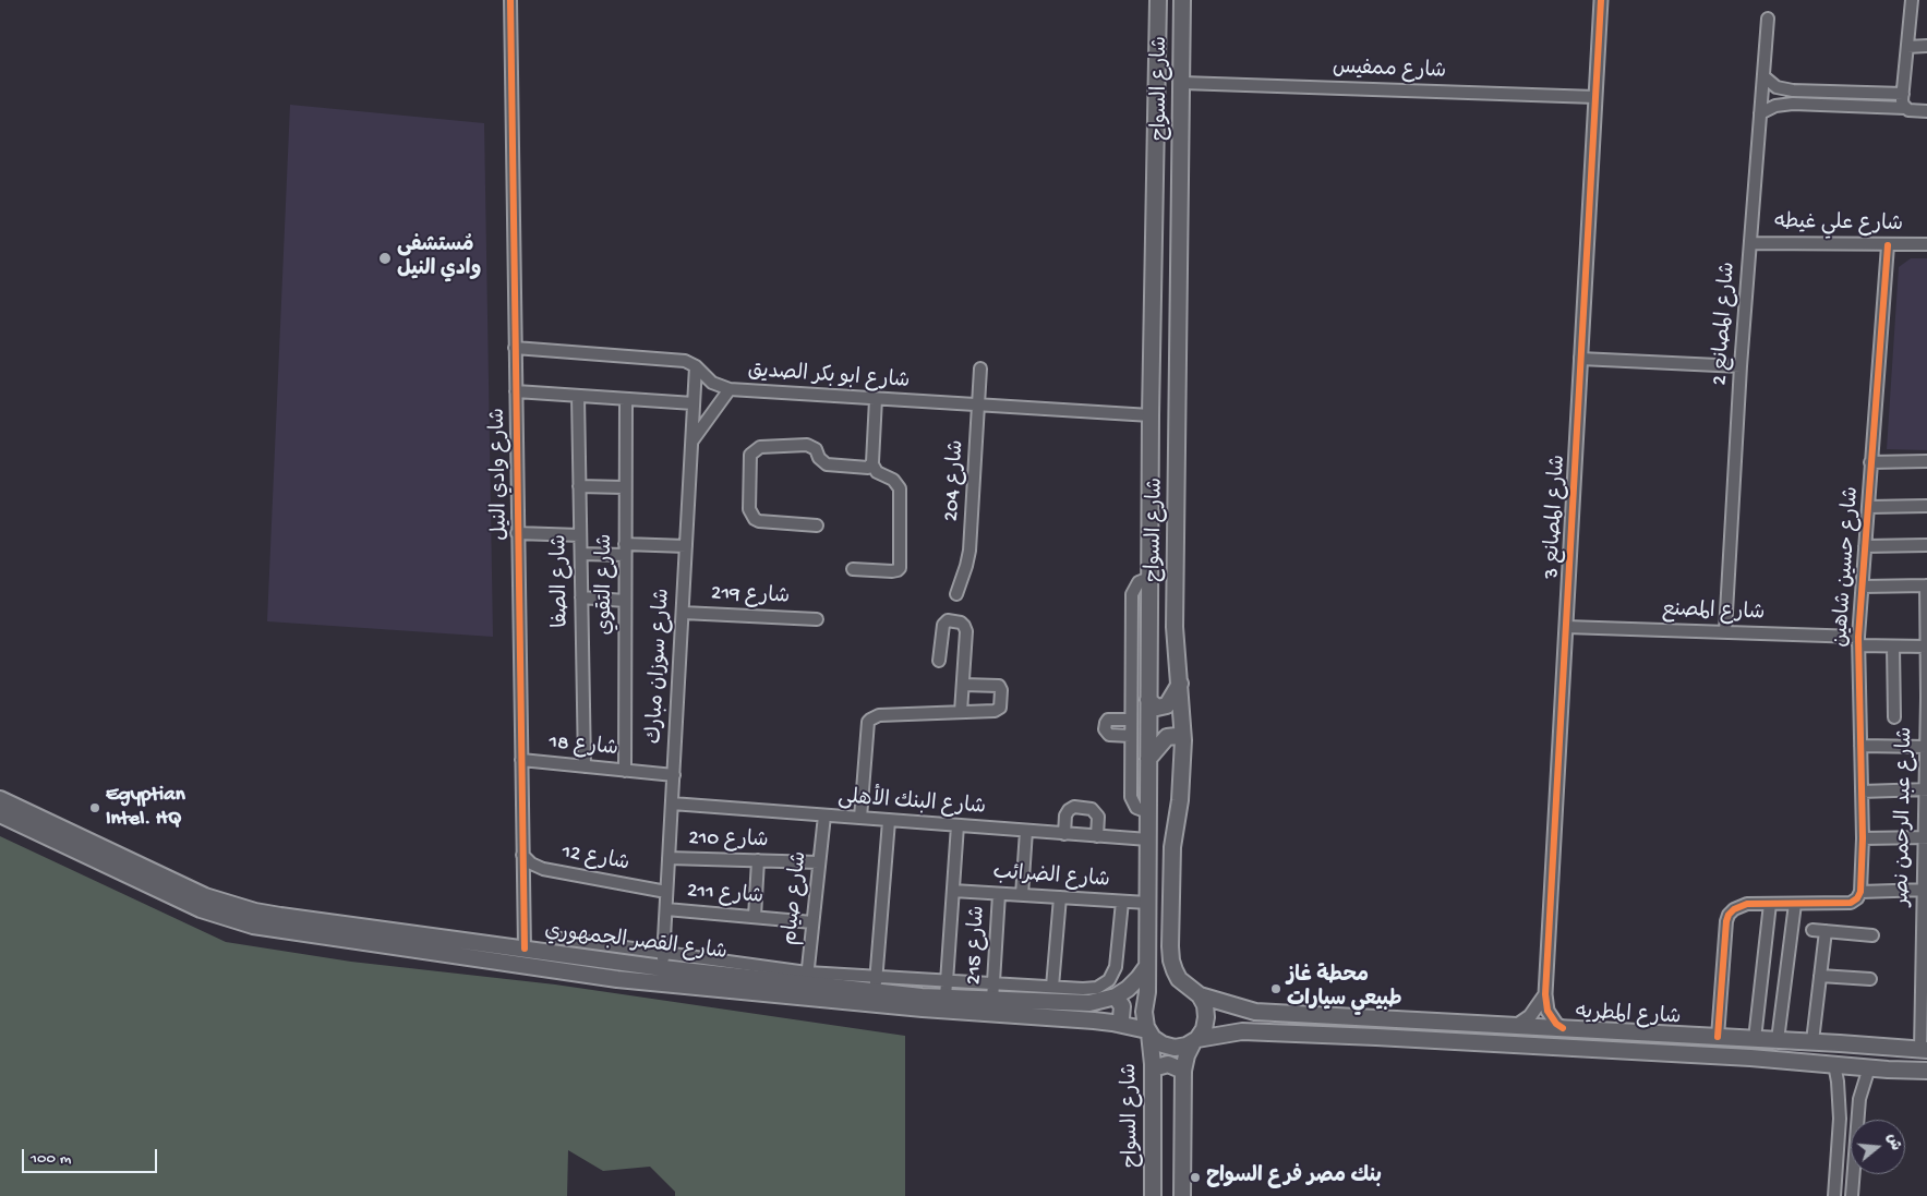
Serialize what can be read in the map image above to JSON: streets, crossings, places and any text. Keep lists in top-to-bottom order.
{
  "streets": {
    "main road": ["شارع السواح", "شارع القصر الجمهوري", "شارع المطريه"],
    "street": [
      "شارع ممفيس",
      "شارع علي غيطه",
      "شارع المصانع 2",
      "شارع ابو بكر الصديق",
      "شارع وادي النيل",
      "شارع 204",
      "شارع المصانع 3",
      "شارع حسين شاهين",
      "شارع الصفا",
      "شارع التقوي",
      "شارع 219",
      "شارع المصنع",
      "شارع سوزان مبارك",
      "شارع 18",
      "شارع البنك الأهلى",
      "شارع عبد الرحمن نصر",
      "شارع 210",
      "شارع 12",
      "شارع الضرائب",
      "شارع 211",
      "شارع صيام",
      "شارع 215"
    ]
  },
  "crossings": [
    ["شارع ممفيس", "شارع السواح"],
    ["شارع ممفيس", "شارع المصانع 3"],
    ["شارع السواح", "شارع ابو بكر الصديق"],
    ["شارع السواح", "شارع البنك الأهلى"],
    ["شارع السواح", "شارع الضرائب"],
    ["شارع السواح", "شارع القصر الجمهوري"],
    ["شارع السواح", "شارع المطريه"],
    ["شارع علي غيطه", "شارع المصانع 2"],
    ["شارع علي غيطه", "شارع حسين شاهين"],
    ["شارع المصانع 2", "شارع المصنع"],
    ["شارع ابو بكر الصديق", "شارع وادي النيل"],
    ["شارع ابو بكر الصديق", "شارع 204"],
    ["شارع ابو بكر الصديق", "شارع سوزان مبارك"],
    ["شارع وادي النيل", "شارع 18"],
    ["شارع وادي النيل", "شارع 12"],
    ["شارع وادي النيل", "شارع القصر الجمهوري"],
    ["شارع المصانع 3", "شارع المصنع"],
    ["شارع المصانع 3", "شارع المطريه"],
    ["شارع حسين شاهين", "شارع المصنع"],
    ["شارع الصفا", "شارع 18"],
    ["شارع التقوي", "شارع 18"],
    ["شارع 219", "شارع سوزان مبارك"],
    ["شارع المصنع", "شارع عبد الرحمن نصر"],
    ["شارع سوزان مبارك", "شارع 18"],
    ["شارع سوزان مبارك", "شارع البنك الأهلى"],
    ["شارع سوزان مبارك", "شارع 210"],
    ["شارع سوزان مبارك", "شارع 12"],
    ["شارع سوزان مبارك", "شارع 211"],
    ["شارع سوزان مبارك", "شارع القصر الجمهوري"],
    ["شارع البنك الأهلى", "شارع صيام"],
    ["شارع عبد الرحمن نصر", "شارع المطريه"],
    ["شارع 210", "شارع صيام"],
    ["شارع الضرائب", "شارع 215"],
    ["شارع 211", "شارع صيام"],
    ["شارع صيام", "شارع القصر الجمهوري"],
    ["شارع القصر الجمهوري", "شارع 215"]
  ],
  "places": [
    "مُستشفى وادي النيل",
    "Egyptian Intel. HQ",
    "محطة غاز طبيعي سيارات",
    "بنك مصر فرع السواح"
  ],
  "scale_bar": "100 m",
  "north": "right"
}
